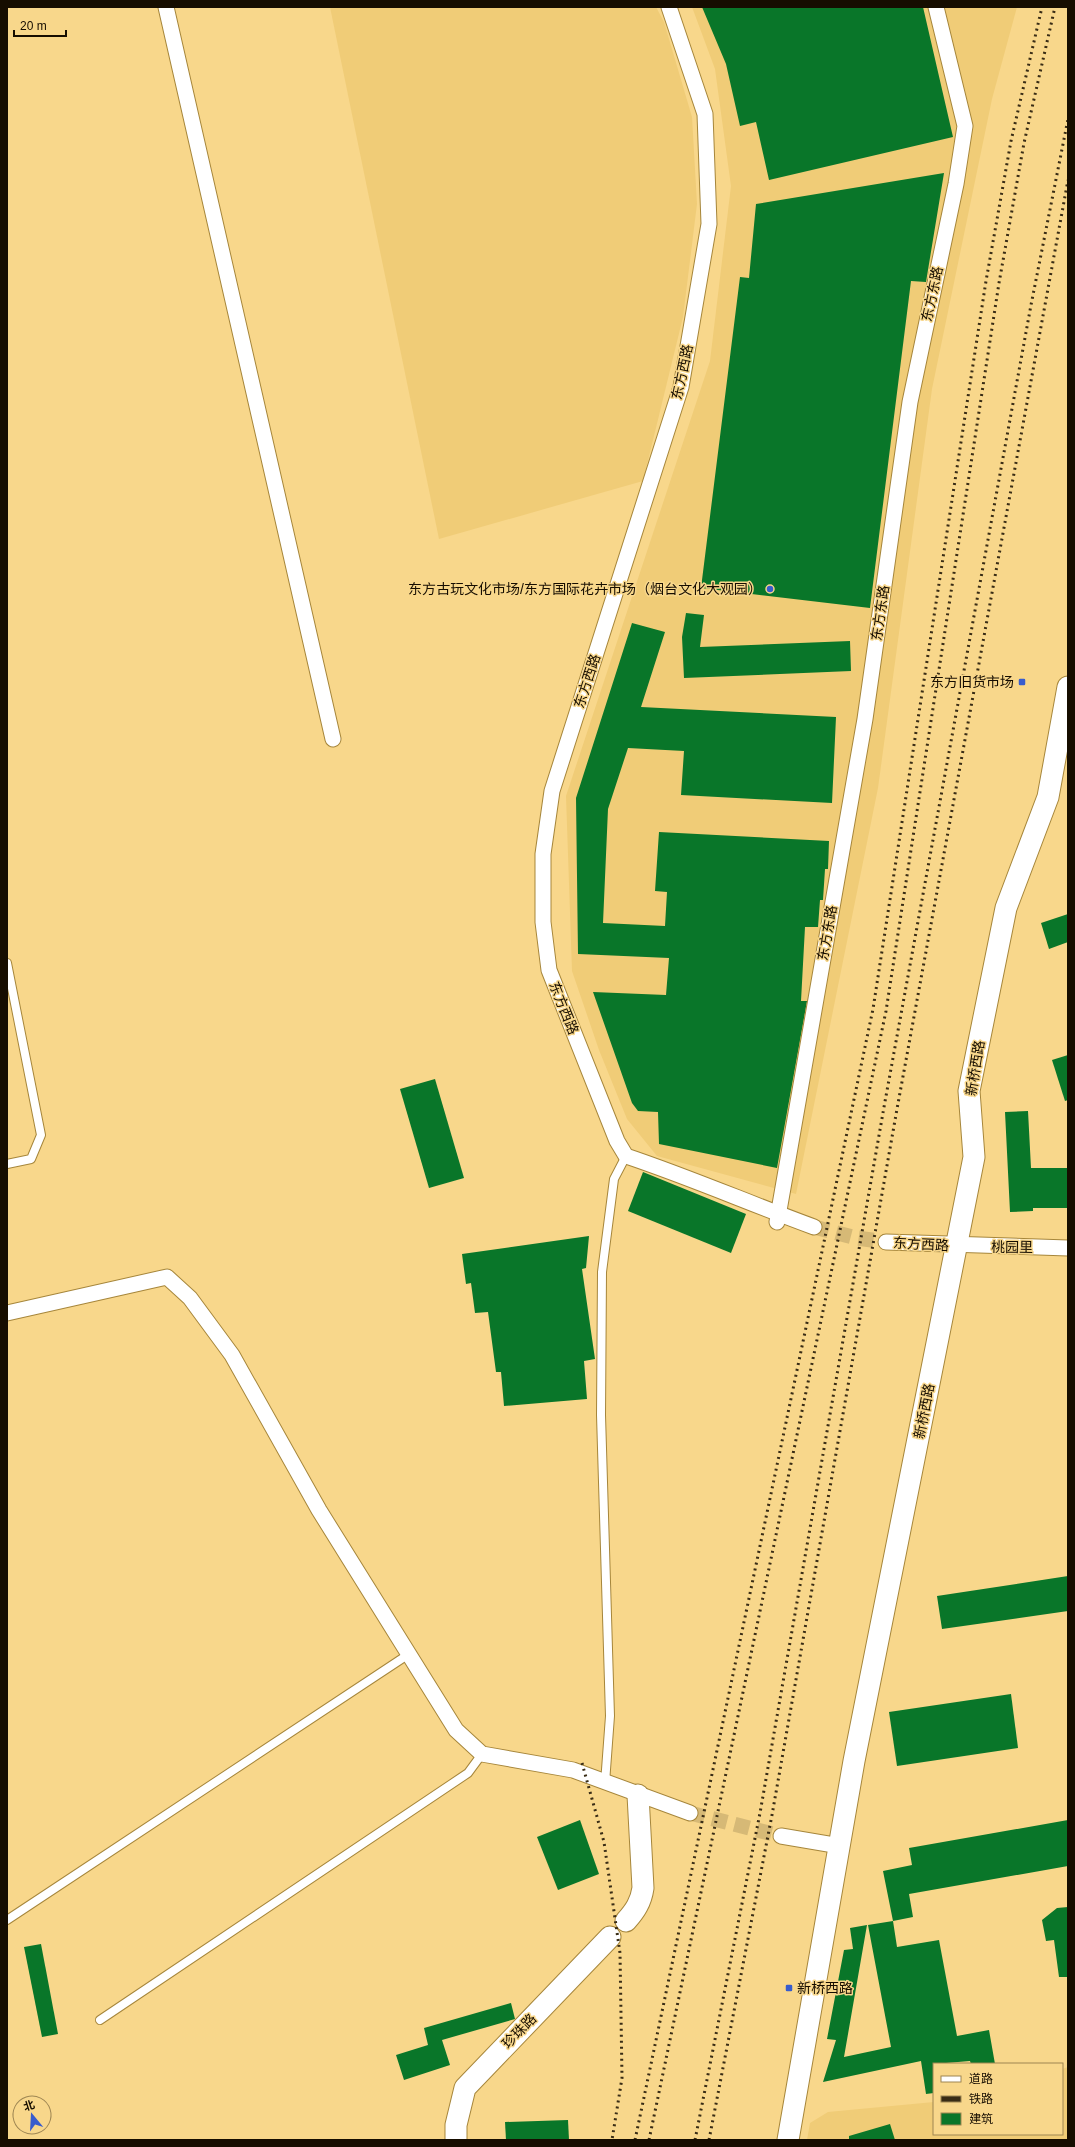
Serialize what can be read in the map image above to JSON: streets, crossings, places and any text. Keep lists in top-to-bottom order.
{
  "streets": {
    "street": [
      "东方东路",
      "东方西路",
      "新桥西路",
      "桃园里",
      "珍珠路"
    ]
  },
  "crossings": [
    ["东方西路", "新桥西路"],
    ["东方西路", "桃园里"],
    ["新桥西路", "桃园里"]
  ],
  "places": {
    "other": ["东方古玩文化市场/东方国际花卉市场（烟台文化大观园）"],
    "transit": ["东方旧货市场", "新桥西路"]
  },
  "legend": ["道路", "铁路", "建筑"],
  "scale_bar": "20 m",
  "north": "top"
}
